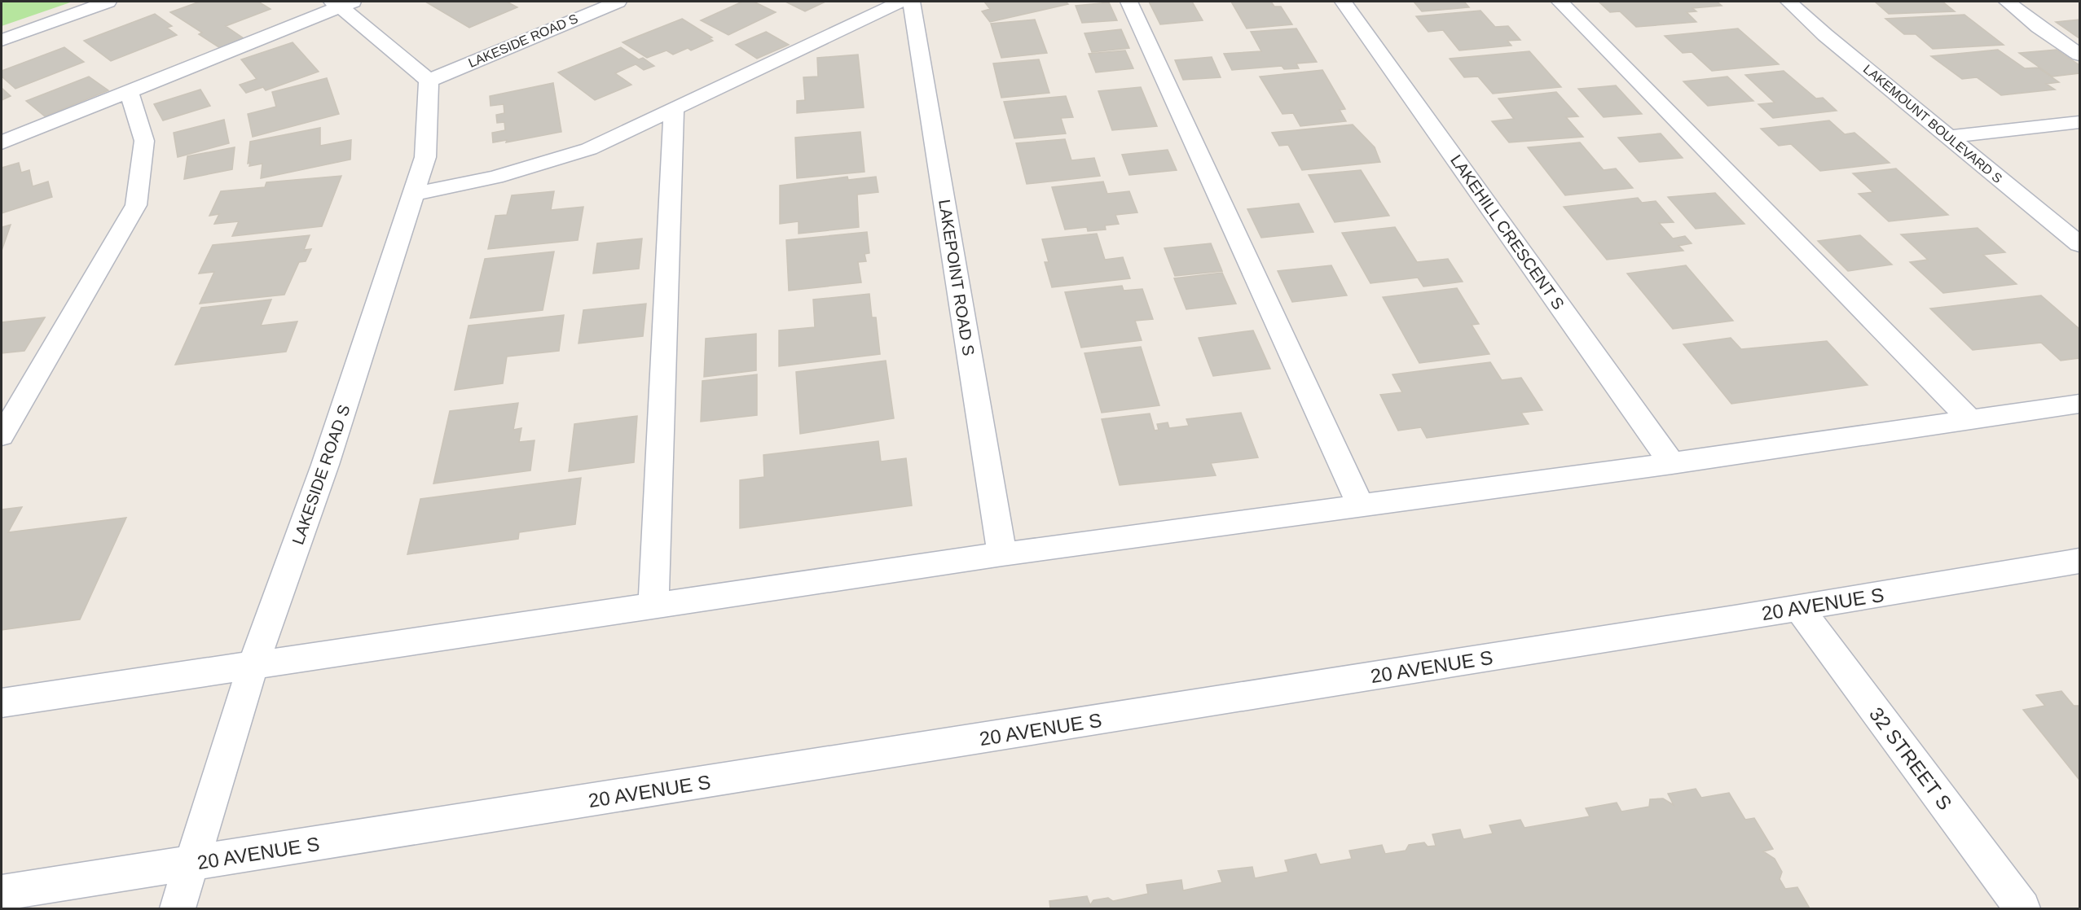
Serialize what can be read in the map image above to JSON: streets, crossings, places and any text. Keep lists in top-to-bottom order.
{
  "streets": {
    "street": [
      "LAKESIDE ROAD S",
      "LAKEMOUNT BOULEVARD S",
      "LAKEHILL CRESCENT S",
      "LAKEPOINT ROAD S",
      "20 AVENUE S",
      "32 STREET S"
    ]
  },
  "crossings": [
    ["LAKESIDE ROAD S", "20 AVENUE S"],
    ["20 AVENUE S", "32 STREET S"]
  ]
}
